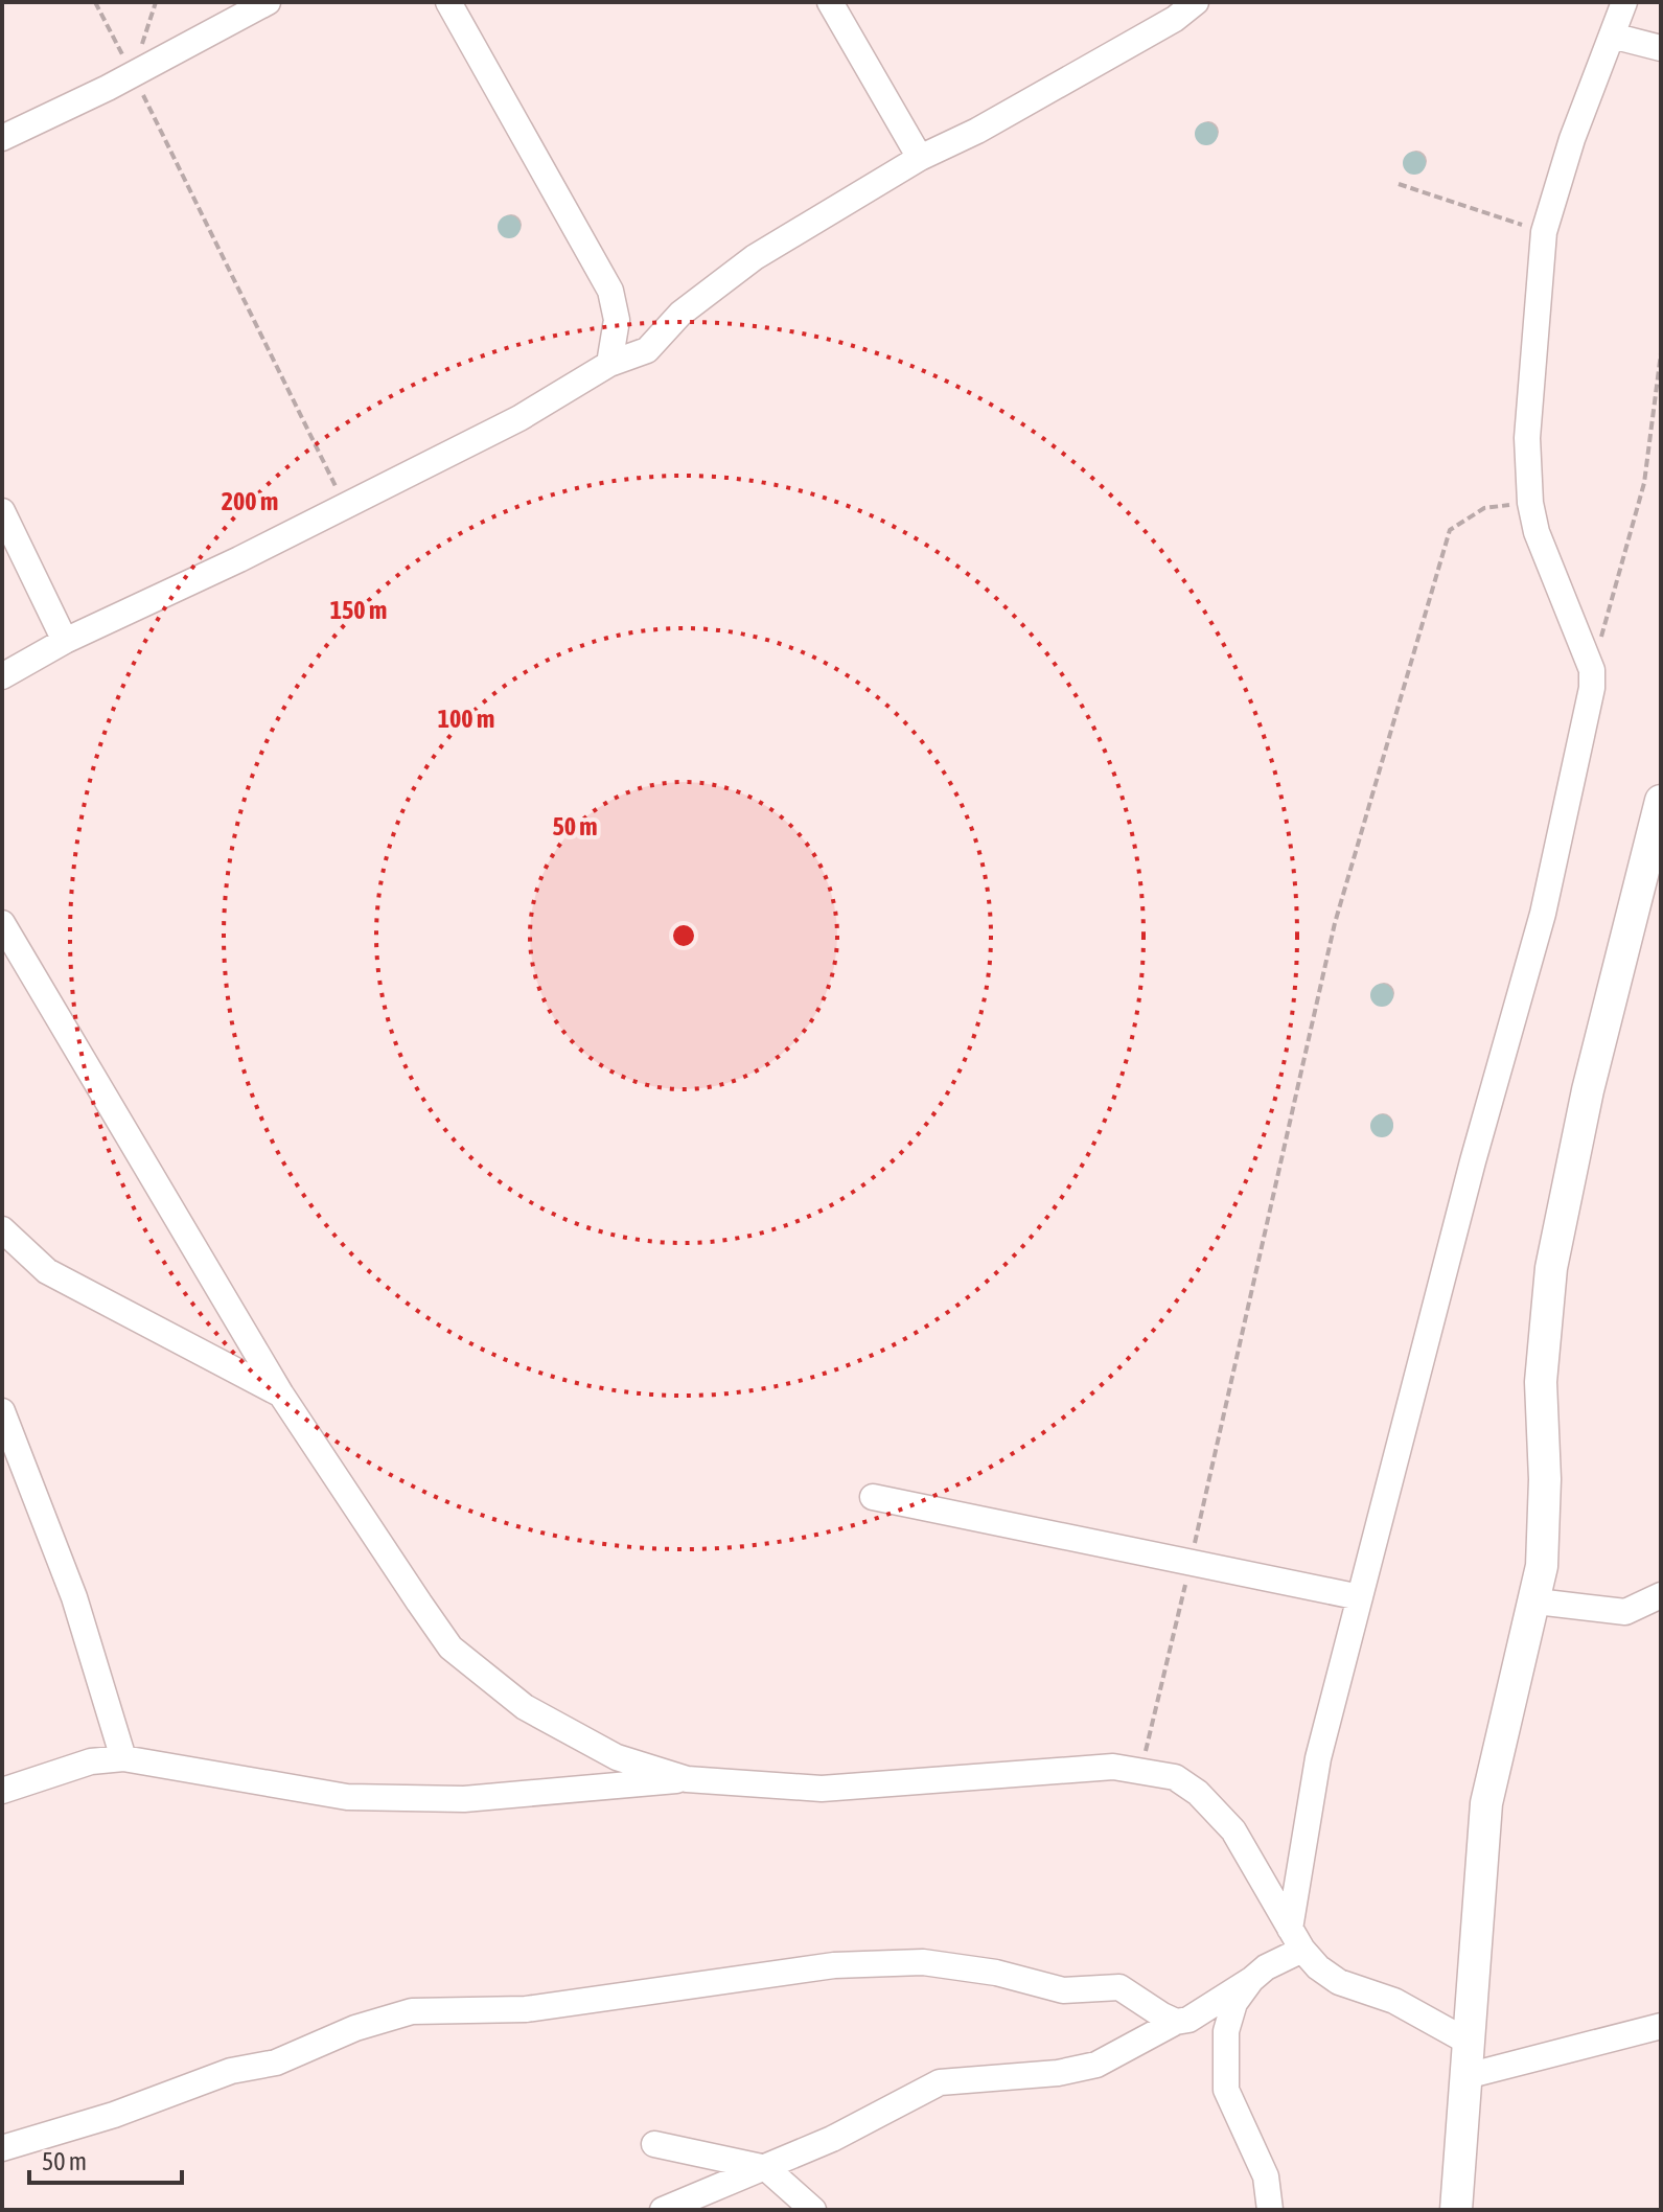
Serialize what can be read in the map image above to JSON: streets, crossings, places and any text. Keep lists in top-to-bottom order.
{
  "scale_bar": "50 m",
  "rings": [
    "200 m",
    "150 m",
    "100 m",
    "50 m"
  ]
}
